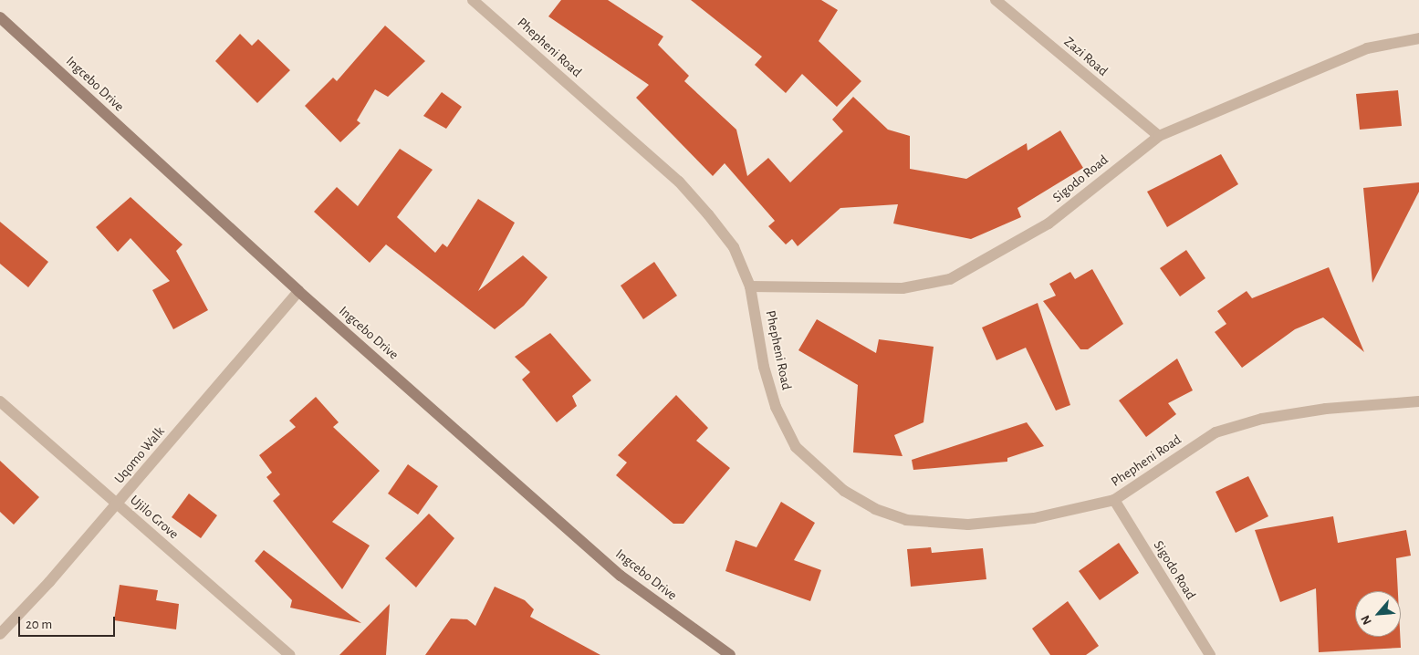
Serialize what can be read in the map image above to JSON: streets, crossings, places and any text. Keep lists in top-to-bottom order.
{
  "streets": {
    "main road": ["Ingcebo Drive"],
    "street": [
      "Phepheni Road",
      "Zazi Road",
      "Sigodo Road",
      "Uqomo Walk",
      "Ujilo Grove"
    ]
  },
  "crossings": [
    ["Phepheni Road", "Sigodo Road"],
    ["Zazi Road", "Sigodo Road"],
    ["Ingcebo Drive", "Uqomo Walk"],
    ["Uqomo Walk", "Ujilo Grove"]
  ],
  "scale_bar": "20 m",
  "north": "bottom left"
}
